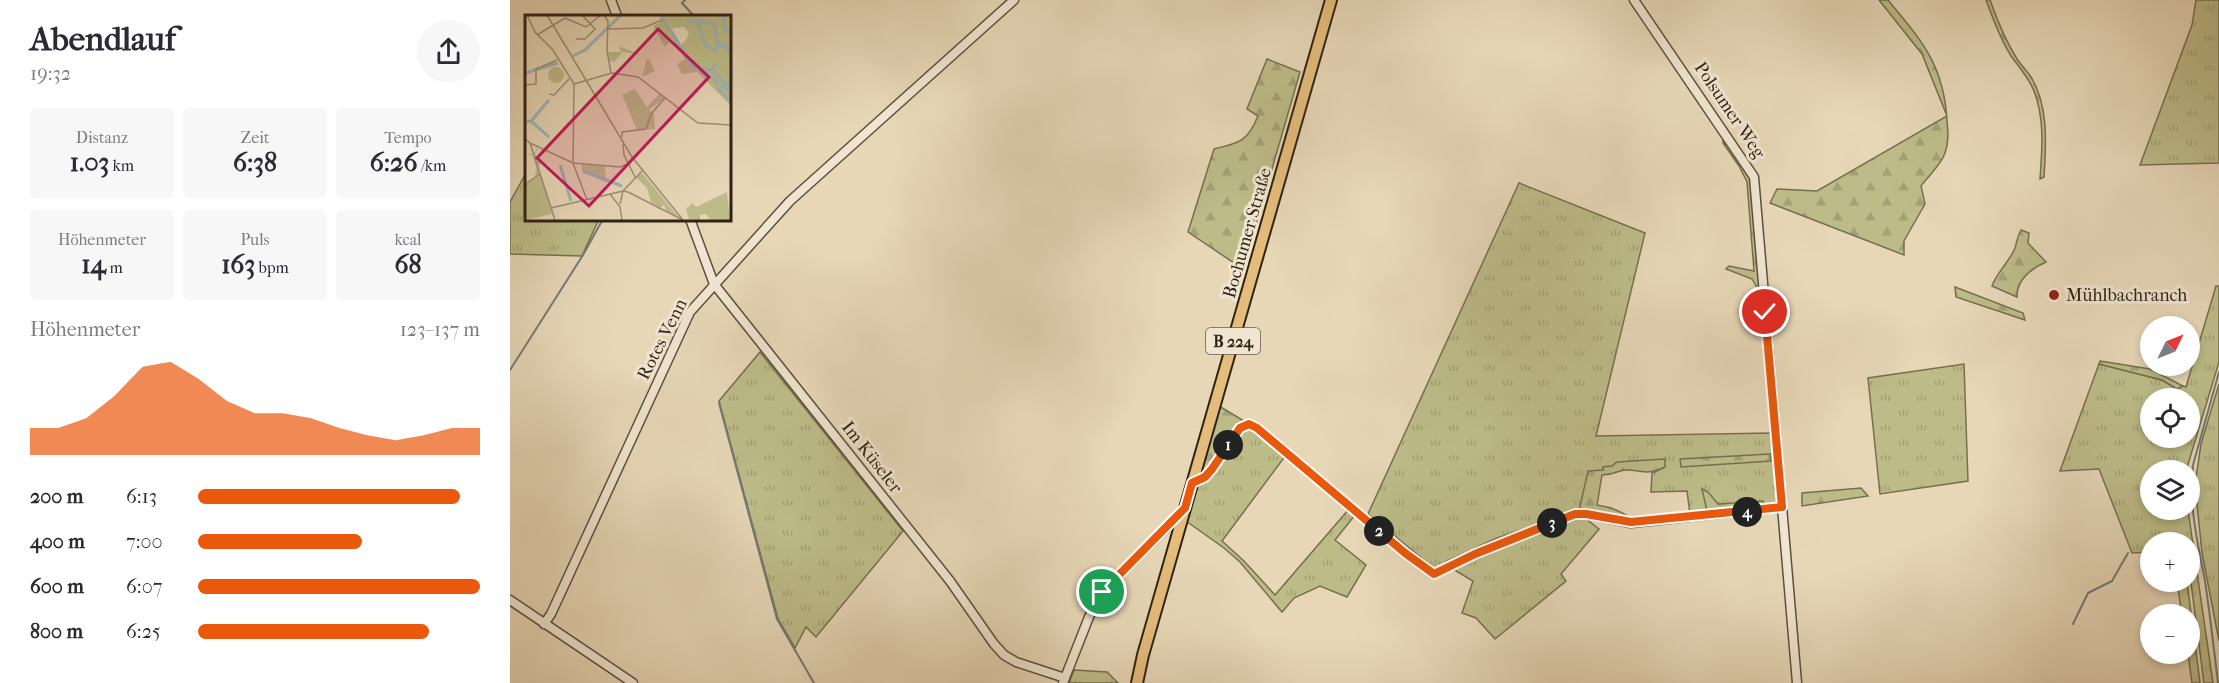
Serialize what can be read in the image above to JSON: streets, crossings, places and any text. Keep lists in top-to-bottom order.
{
  "streets": {
    "main road": ["Bochumer Straße", "B 224"],
    "street": ["Polsumer Weg", "Rotes Venn", "Im Küseler"]
  },
  "crossings": [
    ["Rotes Venn", "Im Küseler"]
  ],
  "places": ["Mühlbachranch"],
  "north": "top right",
  "page": {
    "heading": ["Abendlauf", "19:32"],
    "stats": [
      ["Distanz", "1.03 km"],
      ["Zeit", "6:38"],
      ["Tempo", "6:26 /km"],
      ["Höhenmeter", "14 m"],
      ["Puls", "163 bpm"],
      ["kcal", "68"]
    ],
    "chart": ["Höhenmeter", "123–137 m"],
    "map_buttons": ["+", "−"],
    "pins": [
      "1",
      "4",
      "3",
      "2"
    ],
    "list": [
      {
        "name": "200 m",
        "note": "6:13"
      },
      {
        "name": "400 m",
        "note": "7:00"
      },
      {
        "name": "600 m",
        "note": "6:07"
      },
      {
        "name": "800 m",
        "note": "6:25"
      }
    ]
  }
}
